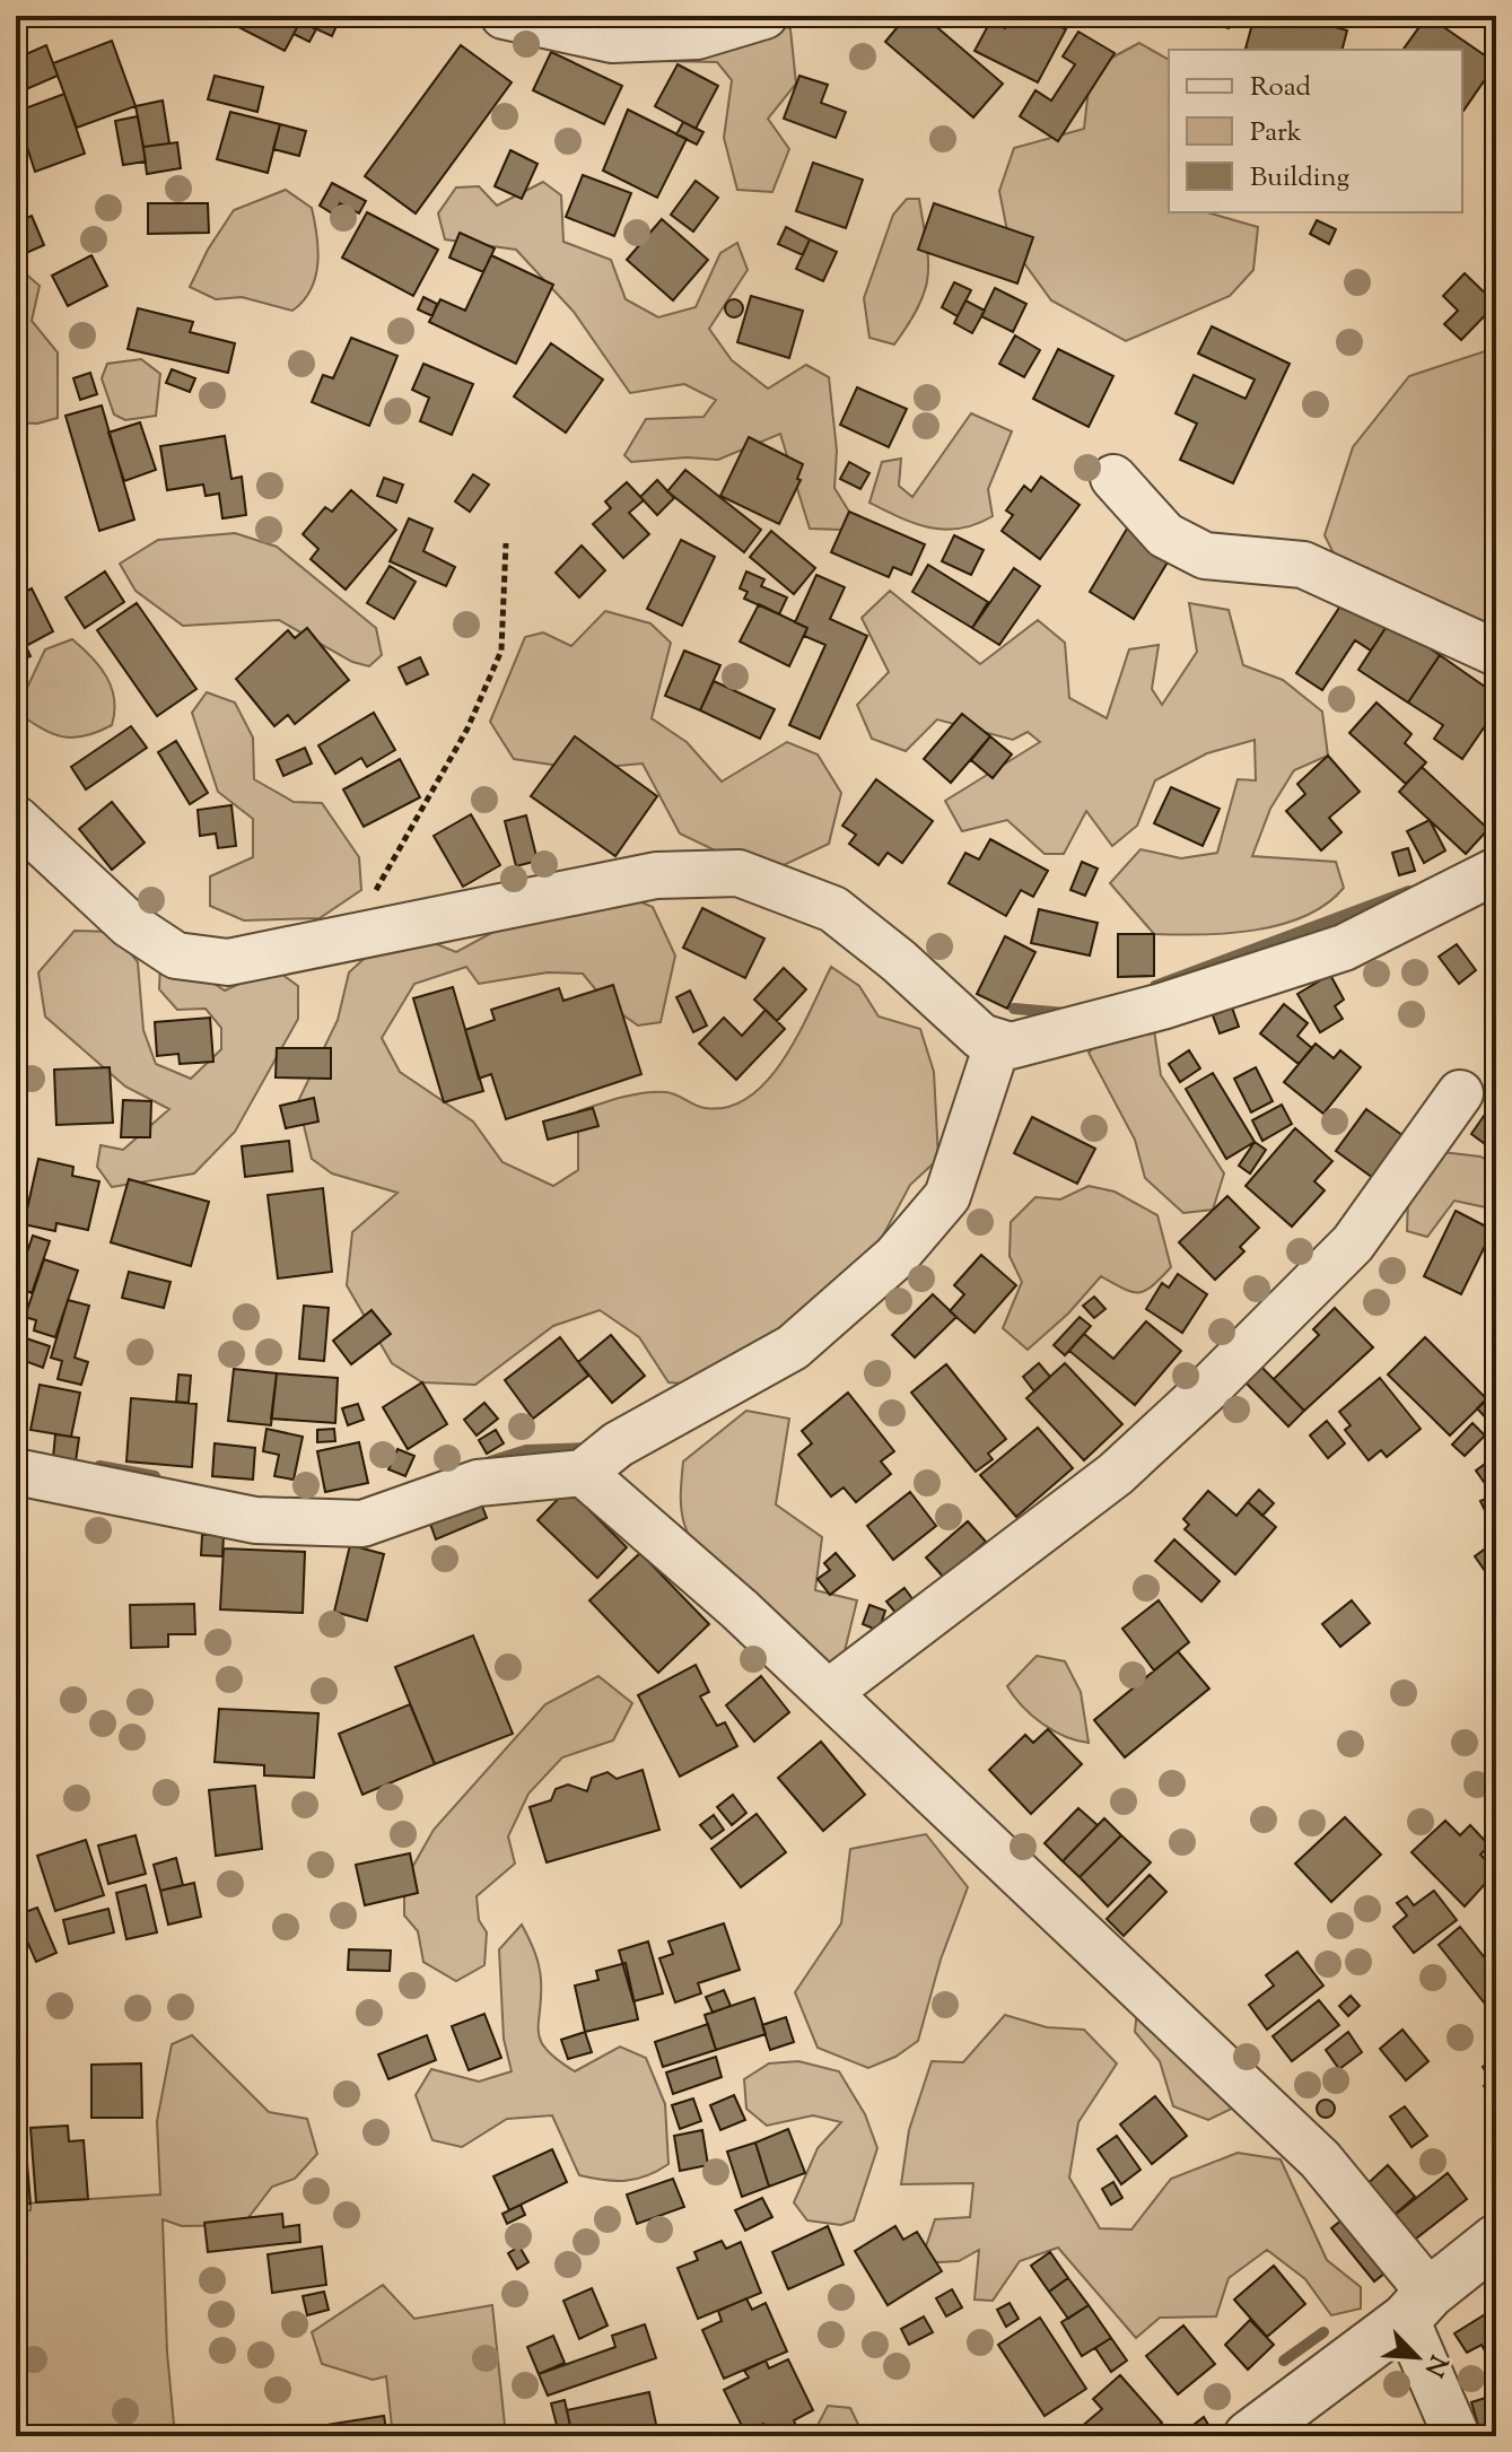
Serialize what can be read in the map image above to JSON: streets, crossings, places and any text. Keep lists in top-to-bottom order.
{
  "legend": ["Road", "Park", "Building"],
  "north": "bottom right"
}
